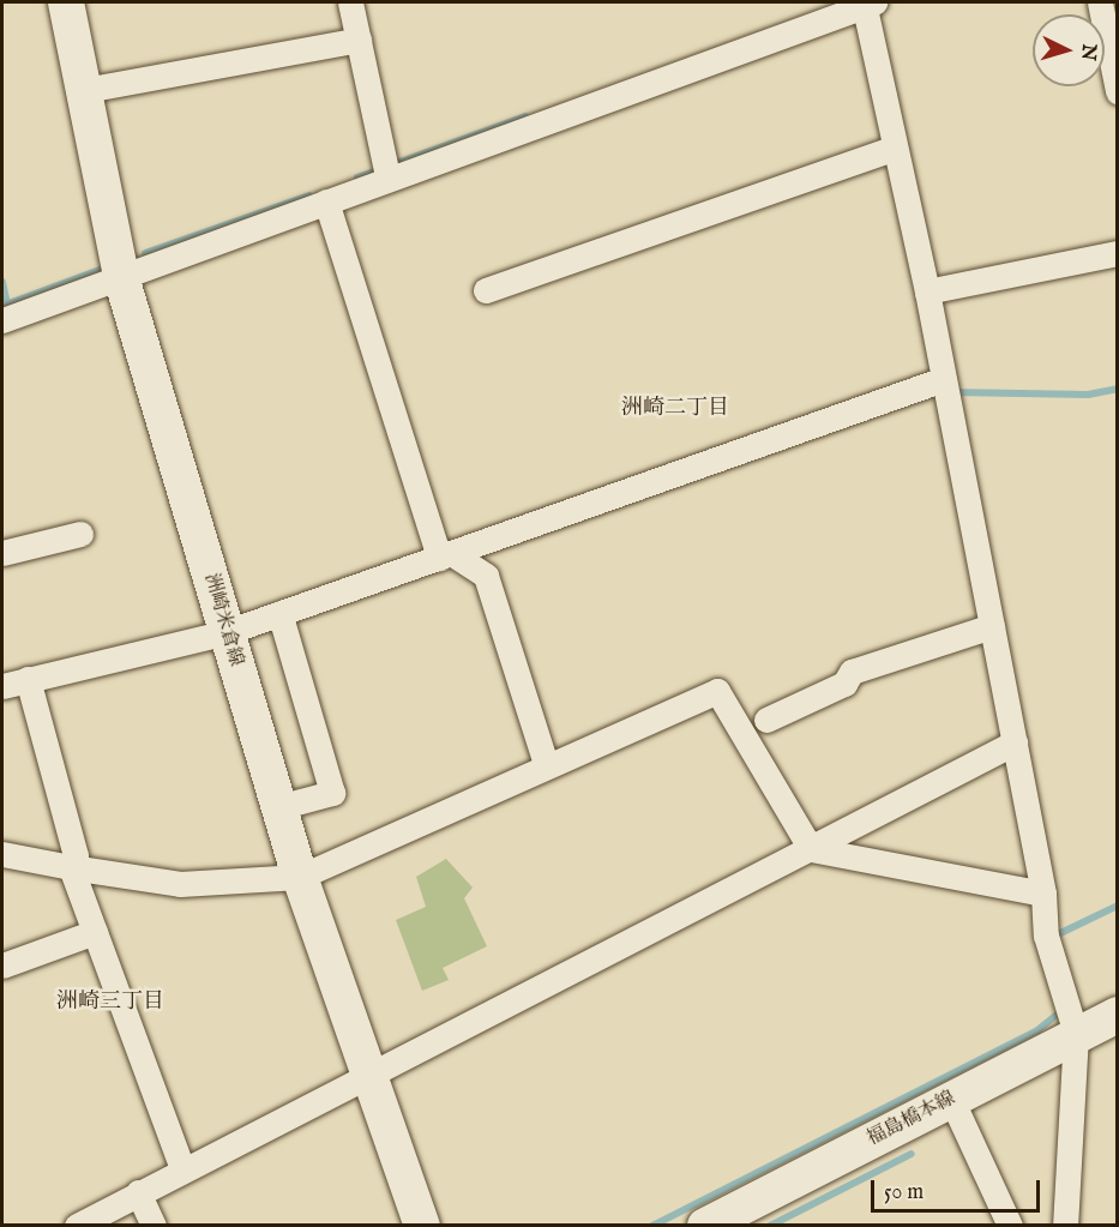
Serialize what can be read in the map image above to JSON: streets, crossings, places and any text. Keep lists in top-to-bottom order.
{
  "streets": {
    "main road": ["洲崎米倉線", "福島橋本線"]
  },
  "districts": ["洲崎二丁目", "洲崎三丁目"],
  "scale_bar": "50 m",
  "north": "right"
}
